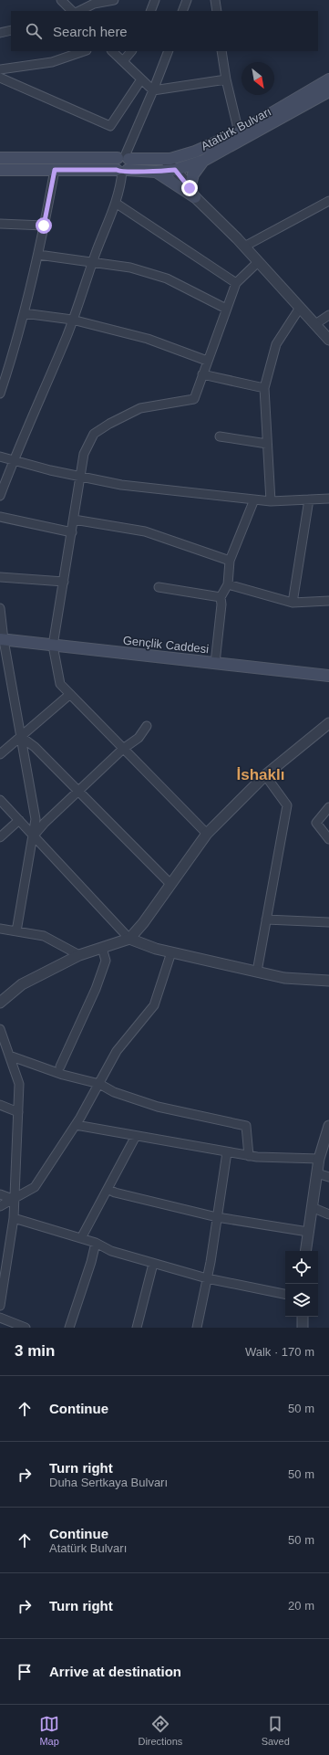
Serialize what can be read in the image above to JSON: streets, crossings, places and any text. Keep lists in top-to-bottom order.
{
  "streets": {
    "main road": ["Atatürk Bulvarı", "Gençlik Caddesi"]
  },
  "districts": ["İshaklı"],
  "north": "bottom right",
  "page": {
    "search": "Search here",
    "heading": ["3 min", "Walk · 170 m"],
    "list": [
      ["Continue", "50 m"],
      ["Turn right", "Duha Sertkaya Bulvarı", "50 m"],
      ["Continue", "Atatürk Bulvarı", "50 m"],
      ["Turn right", "20 m"],
      "Arrive at destination"
    ],
    "nav": ["Map", "Directions", "Saved"]
  }
}
